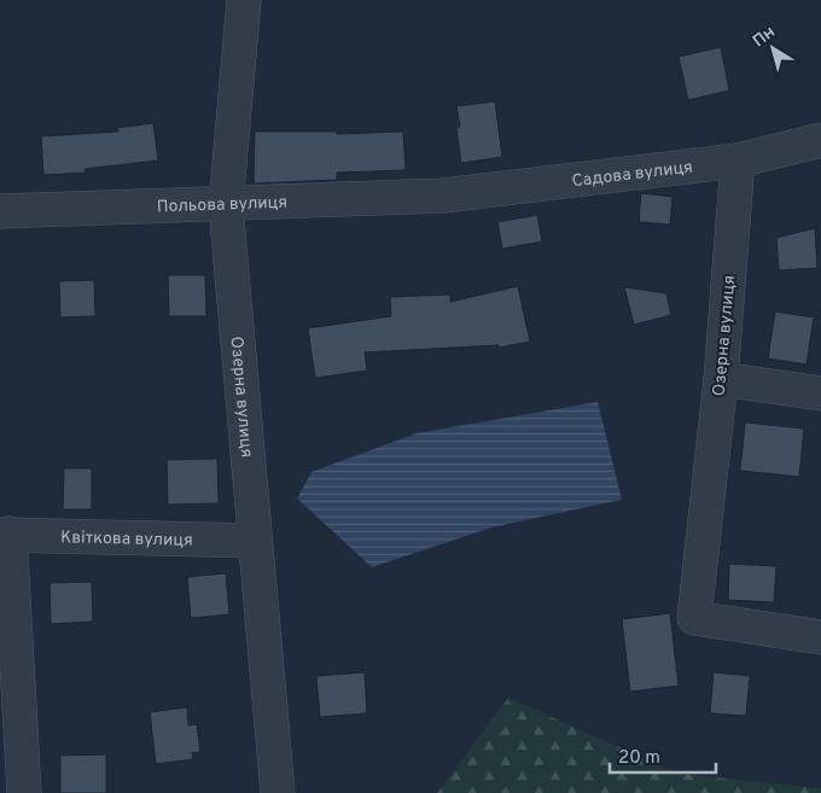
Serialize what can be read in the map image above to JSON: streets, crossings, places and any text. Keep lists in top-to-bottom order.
{
  "streets": {
    "street": [
      "Садова вулиця",
      "Польова вулиця",
      "Озерна вулиця",
      "Квіткова вулиця"
    ]
  },
  "crossings": [
    ["Садова вулиця", "Польова вулиця"],
    ["Садова вулиця", "Озерна вулиця"],
    ["Польова вулиця", "Озерна вулиця"],
    ["Озерна вулиця", "Квіткова вулиця"]
  ],
  "scale_bar": "20 m",
  "north": "top left"
}
